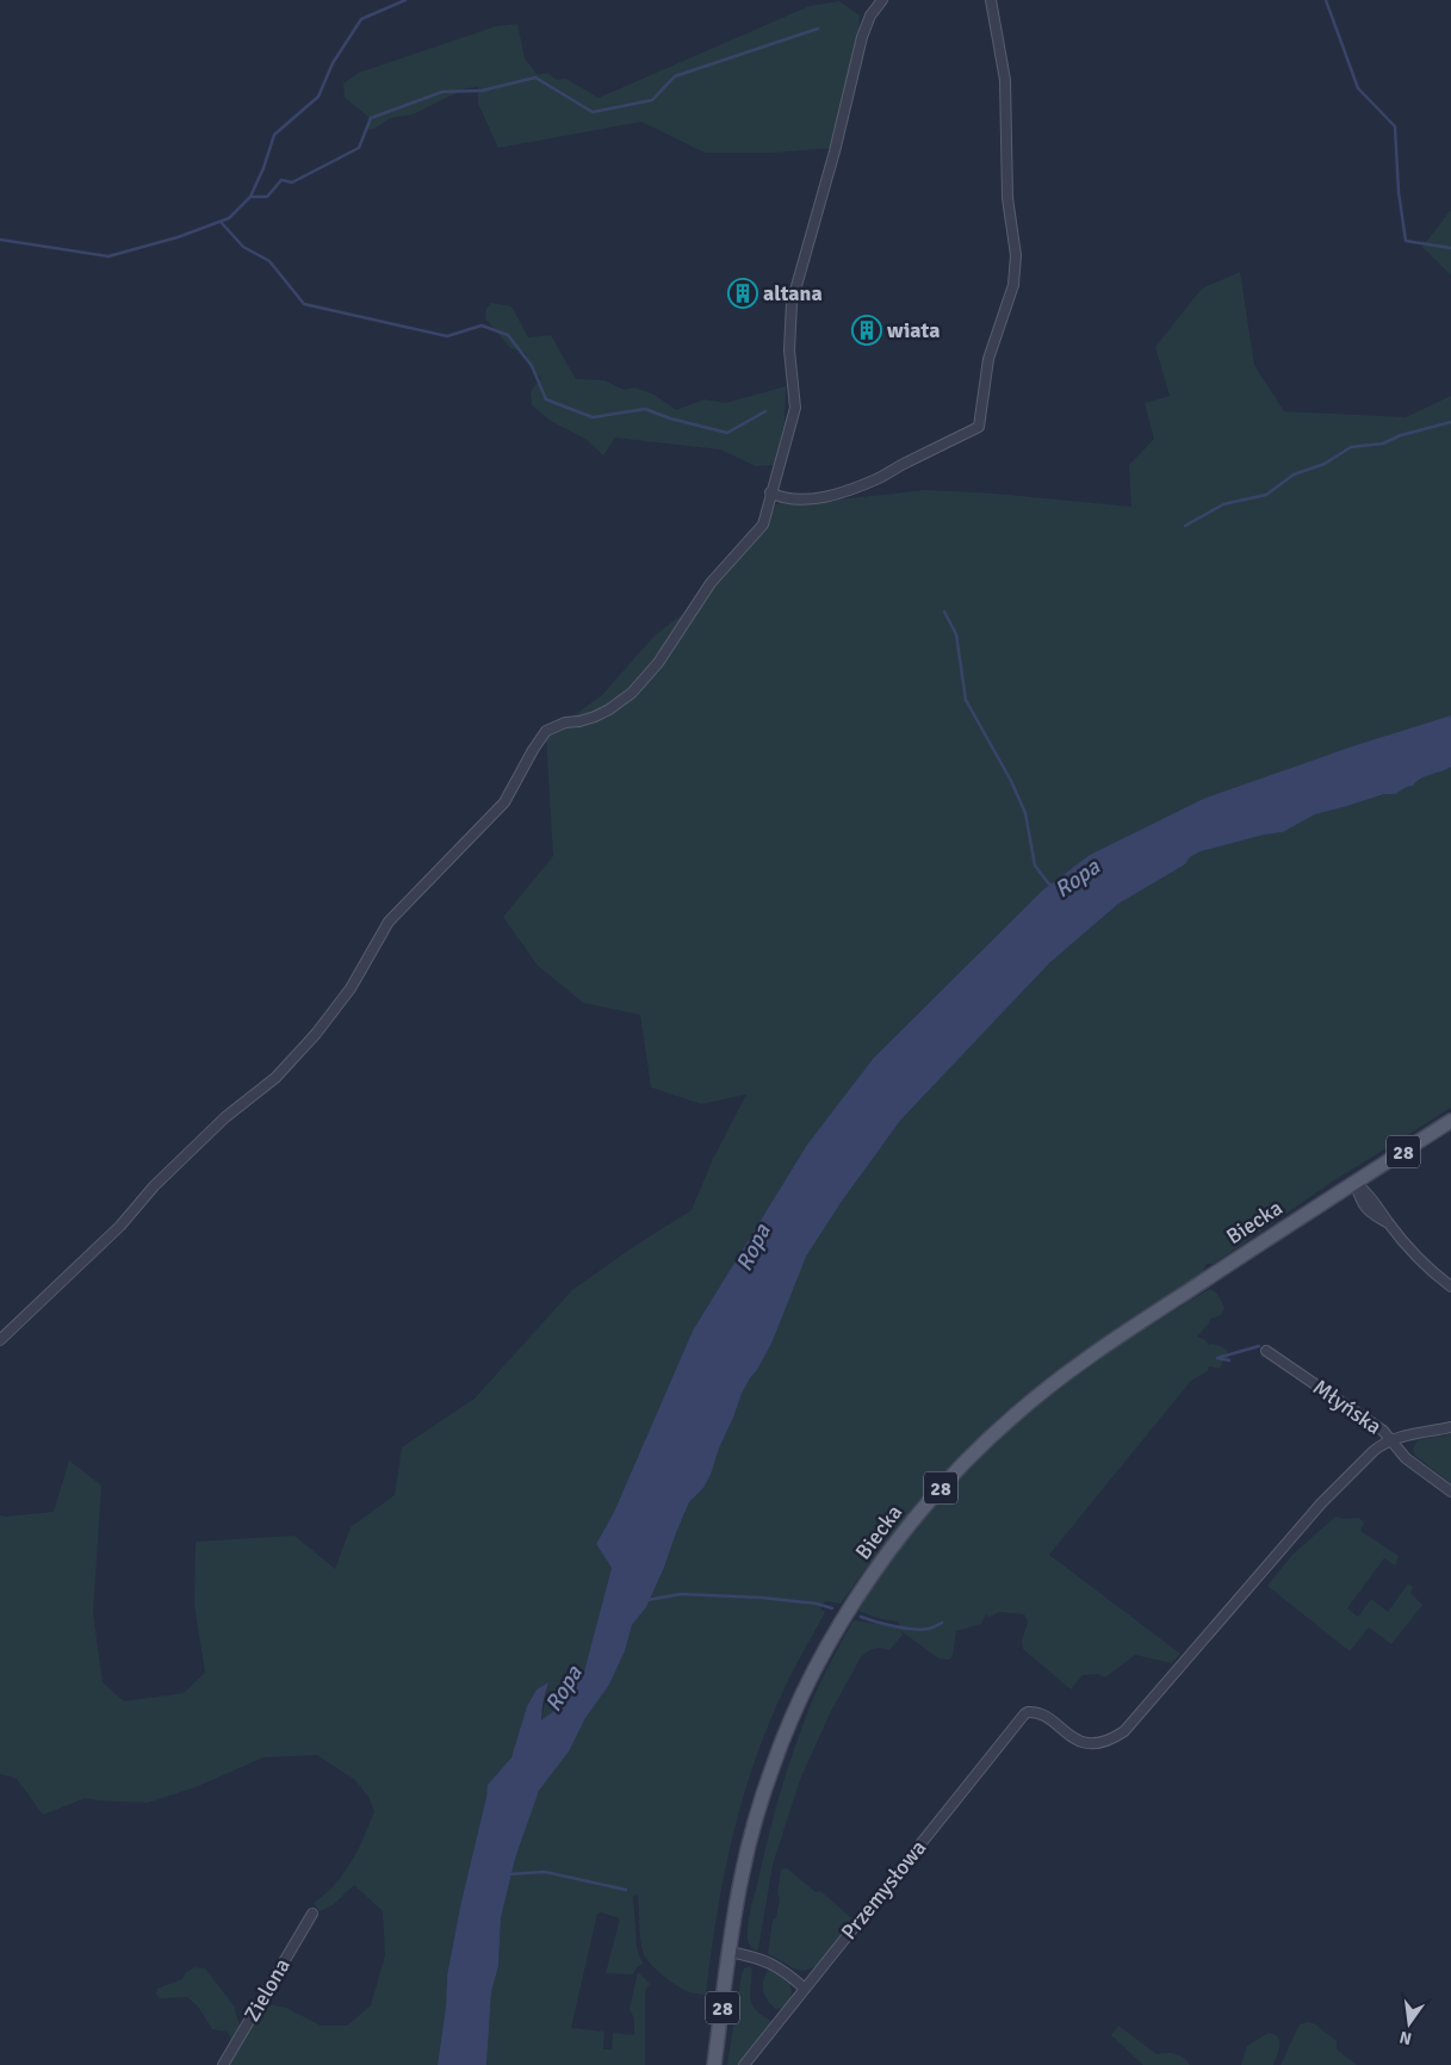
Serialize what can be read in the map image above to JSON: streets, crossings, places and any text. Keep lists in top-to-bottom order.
{
  "streets": {
    "main road": ["28", "Biecka"],
    "street": ["Młyńska", "Przemysłowa", "Zielona"]
  },
  "crossings": [
    ["Młyńska", "Przemysłowa"]
  ],
  "water": ["Ropa"],
  "places": {
    "building": ["altana", "wiata"]
  },
  "north": "bottom"
}
